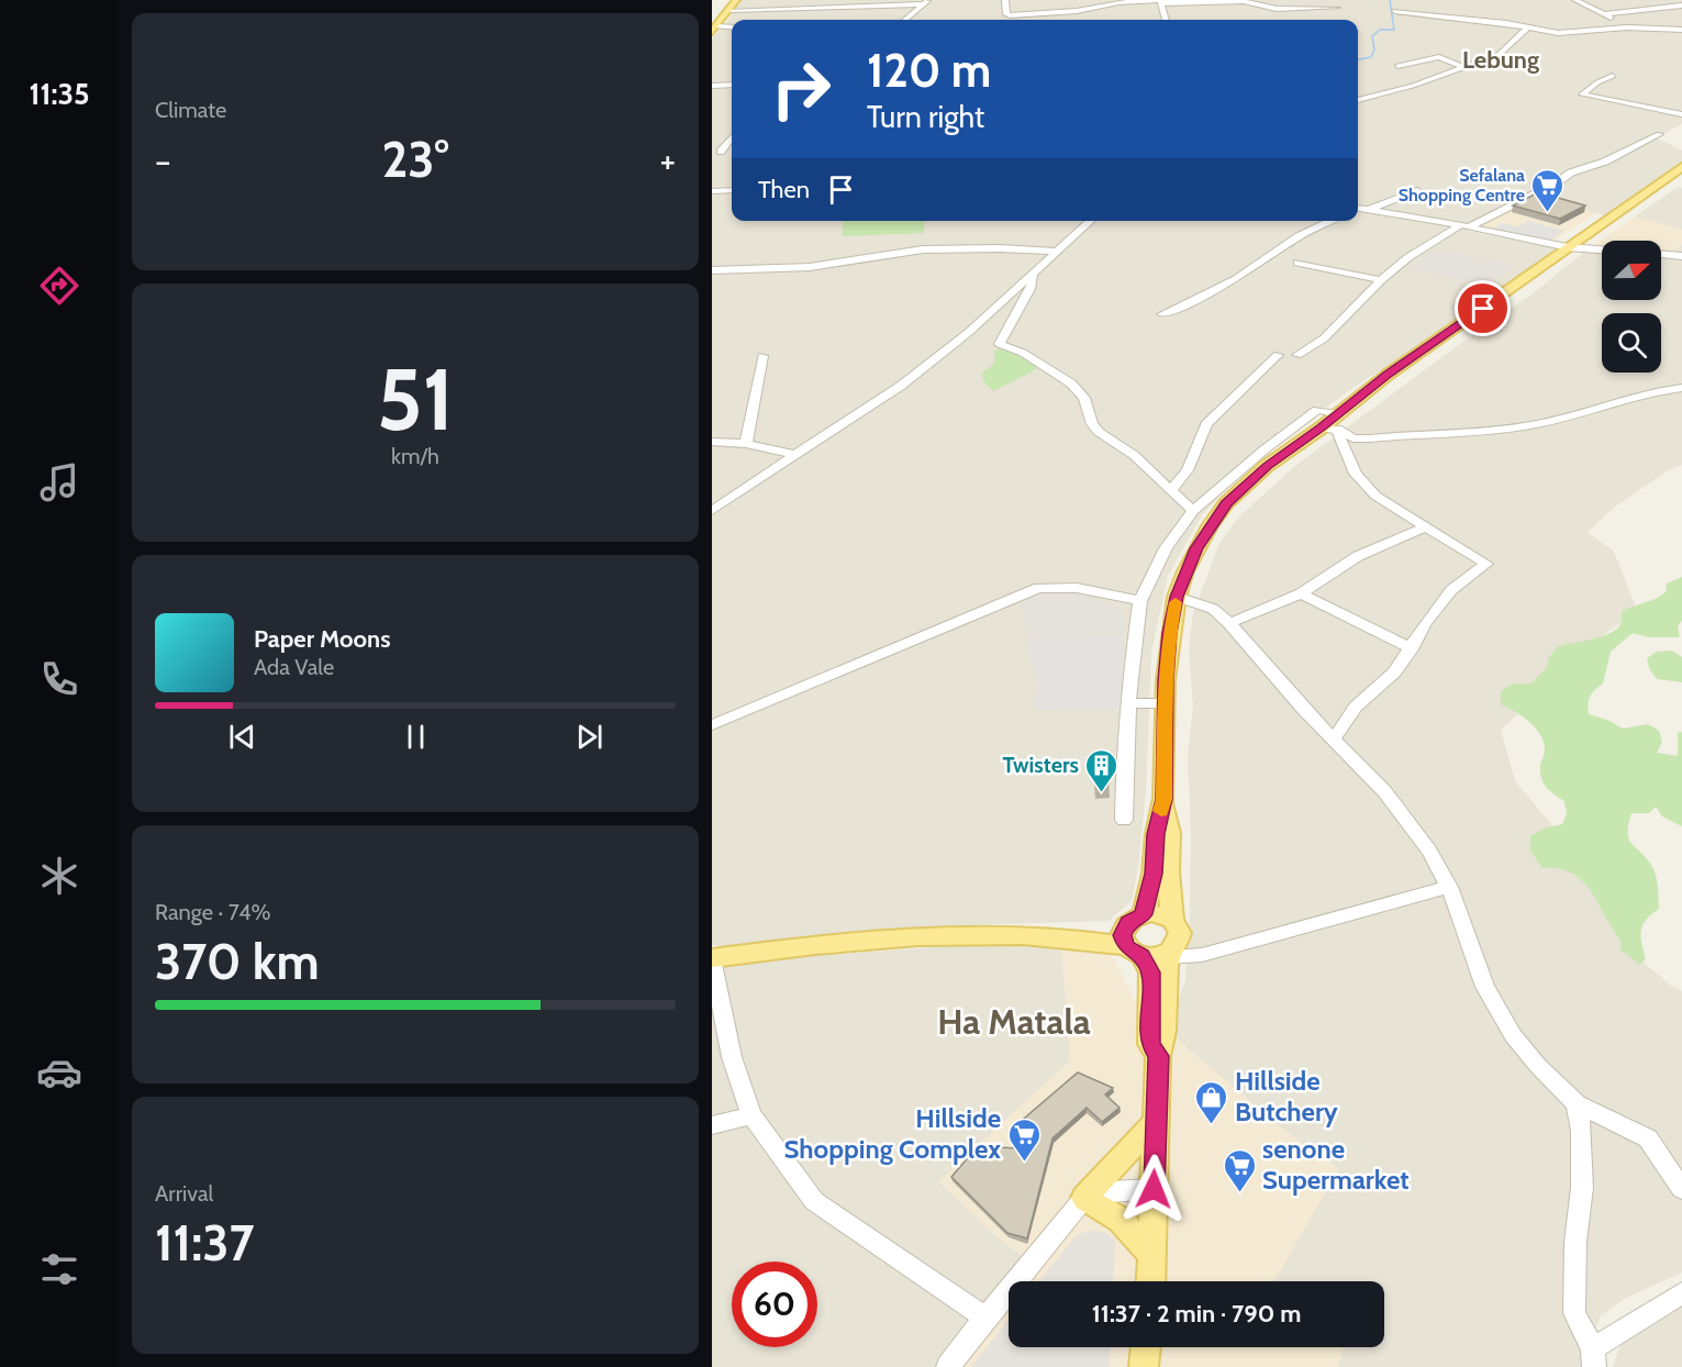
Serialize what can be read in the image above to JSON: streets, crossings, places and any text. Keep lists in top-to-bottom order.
{
  "districts": ["Lebung", "Ha Matala"],
  "places": {
    "supermarket": ["Sefalana Shopping Centre", "Hillside Shopping Complex", "senone Supermarket"],
    "building": ["Twisters"],
    "shop": ["Hillside Butchery"]
  },
  "north": "right",
  "page": {
    "tabs": "11:35",
    "tile": [
      "Climate",
      ["51", "km/h"],
      ["Range · 74%", "370 km"],
      ["Arrival", "11:37"]
    ],
    "turn": ["120 m", "Turn right"],
    "heat": ["−", "23°", "+"],
    "then": "Then",
    "song": ["Paper Moons", "Ada Vale"],
    "limit": "60",
    "trip": "11:37 · 2 min · 790 m"
  }
}
